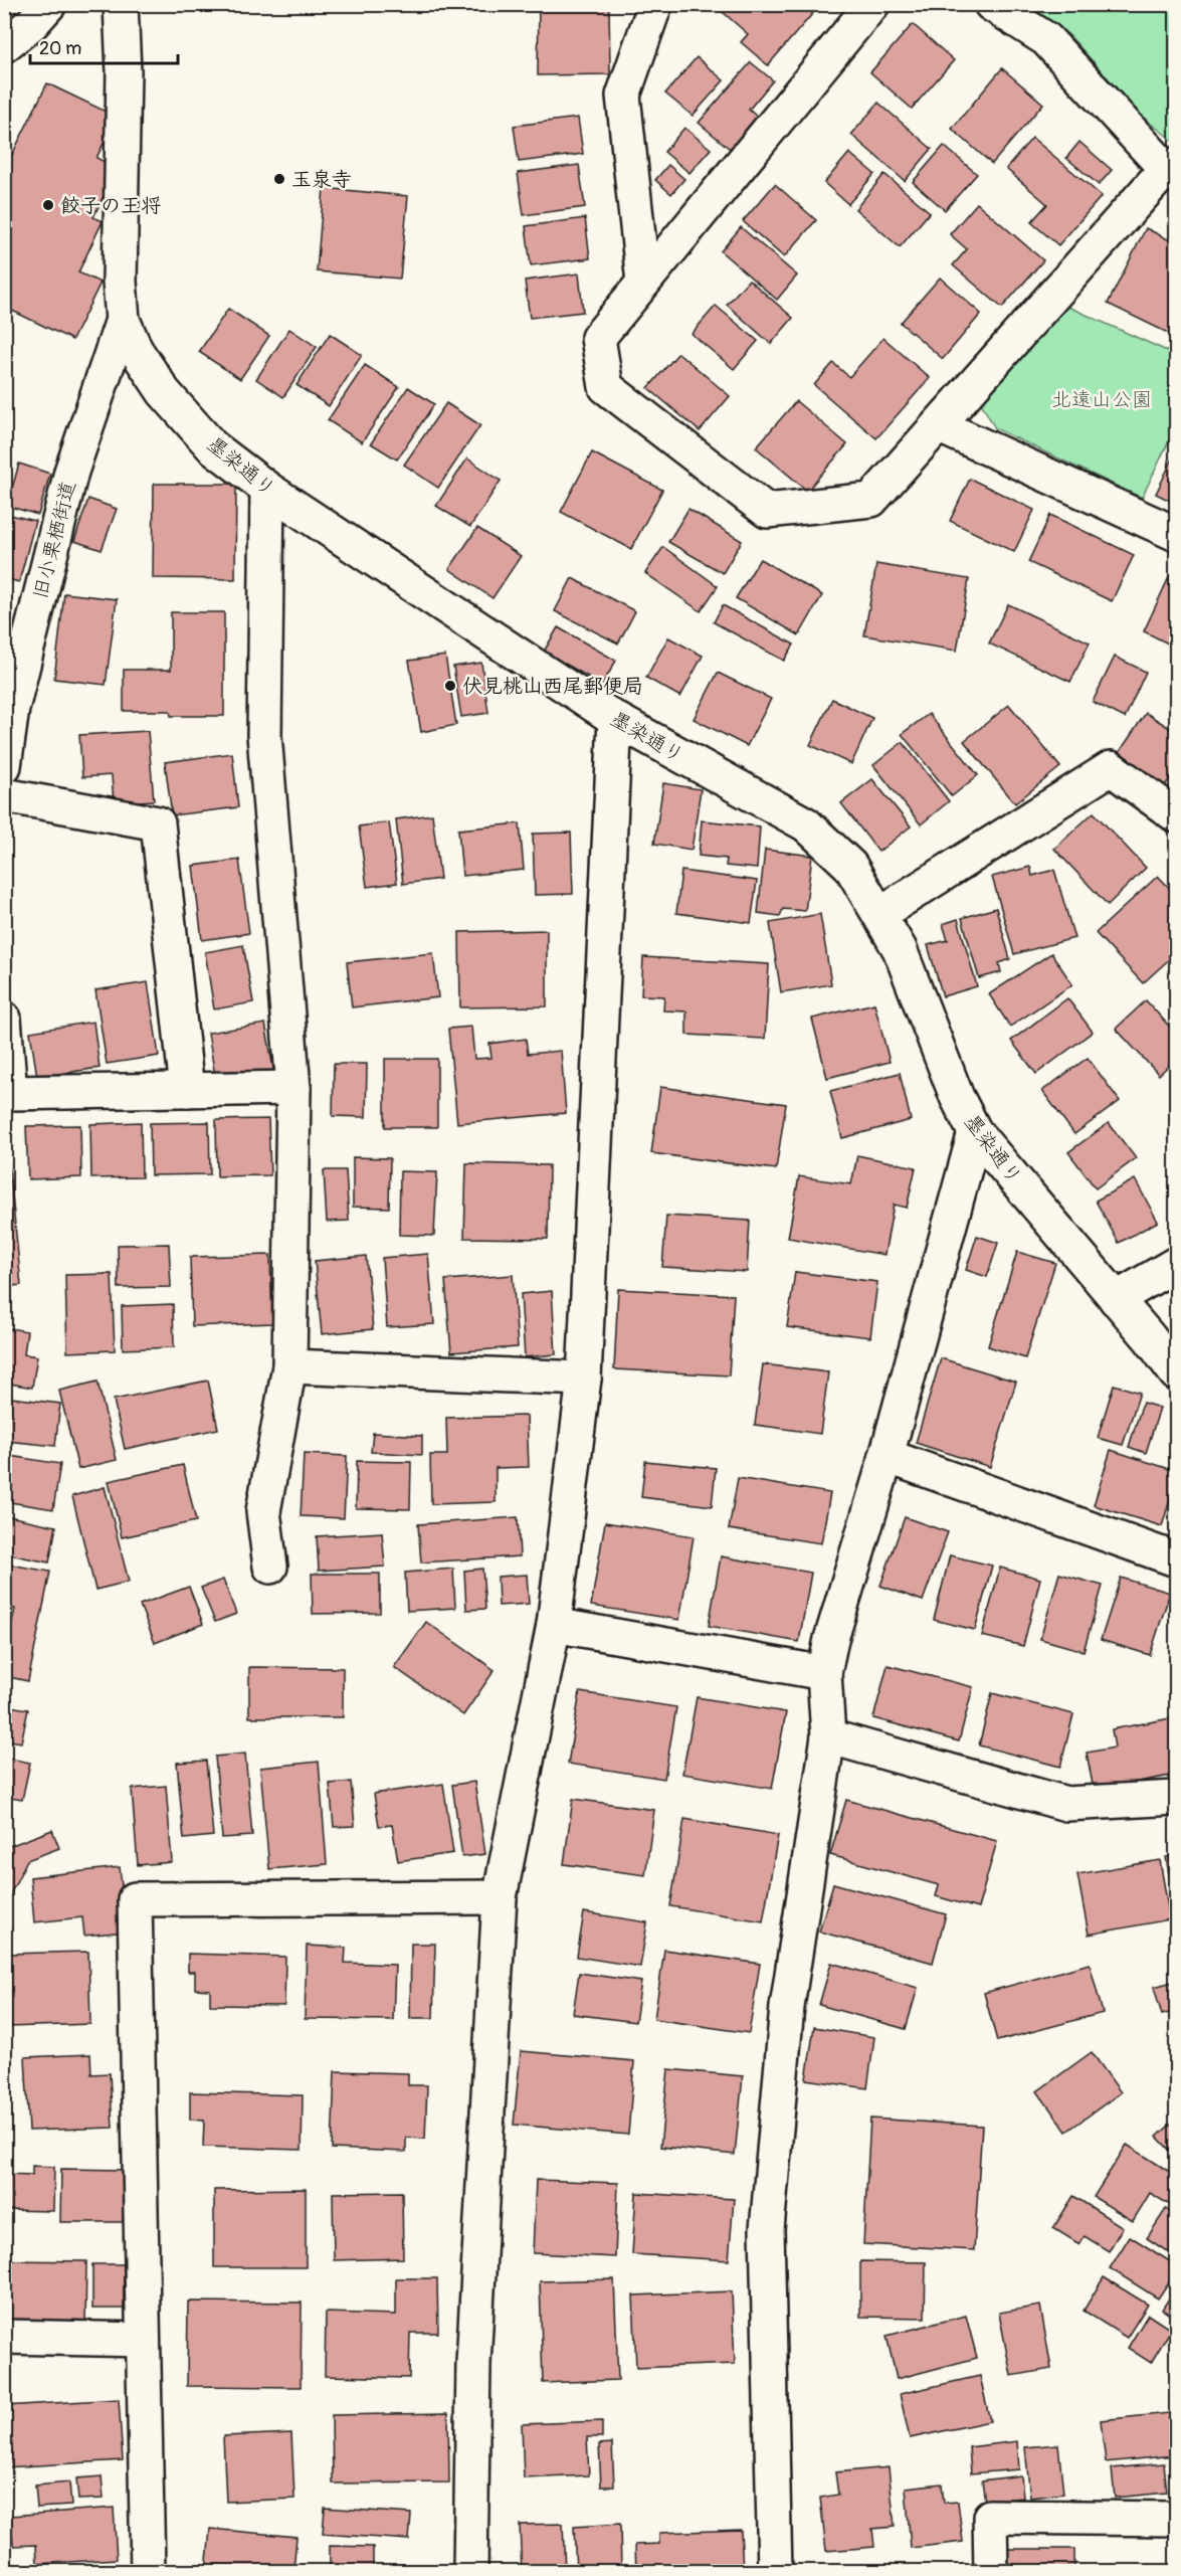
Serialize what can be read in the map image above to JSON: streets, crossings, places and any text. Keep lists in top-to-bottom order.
{
  "streets": {
    "street": ["墨染通り", "旧小栗栖街道"]
  },
  "crossings": [
    ["墨染通り", "旧小栗栖街道"]
  ],
  "parks": ["北遠山公園"],
  "places": ["玉泉寺", "餃子の王将", "伏見桃山西尾郵便局"],
  "scale_bar": "20 m"
}
